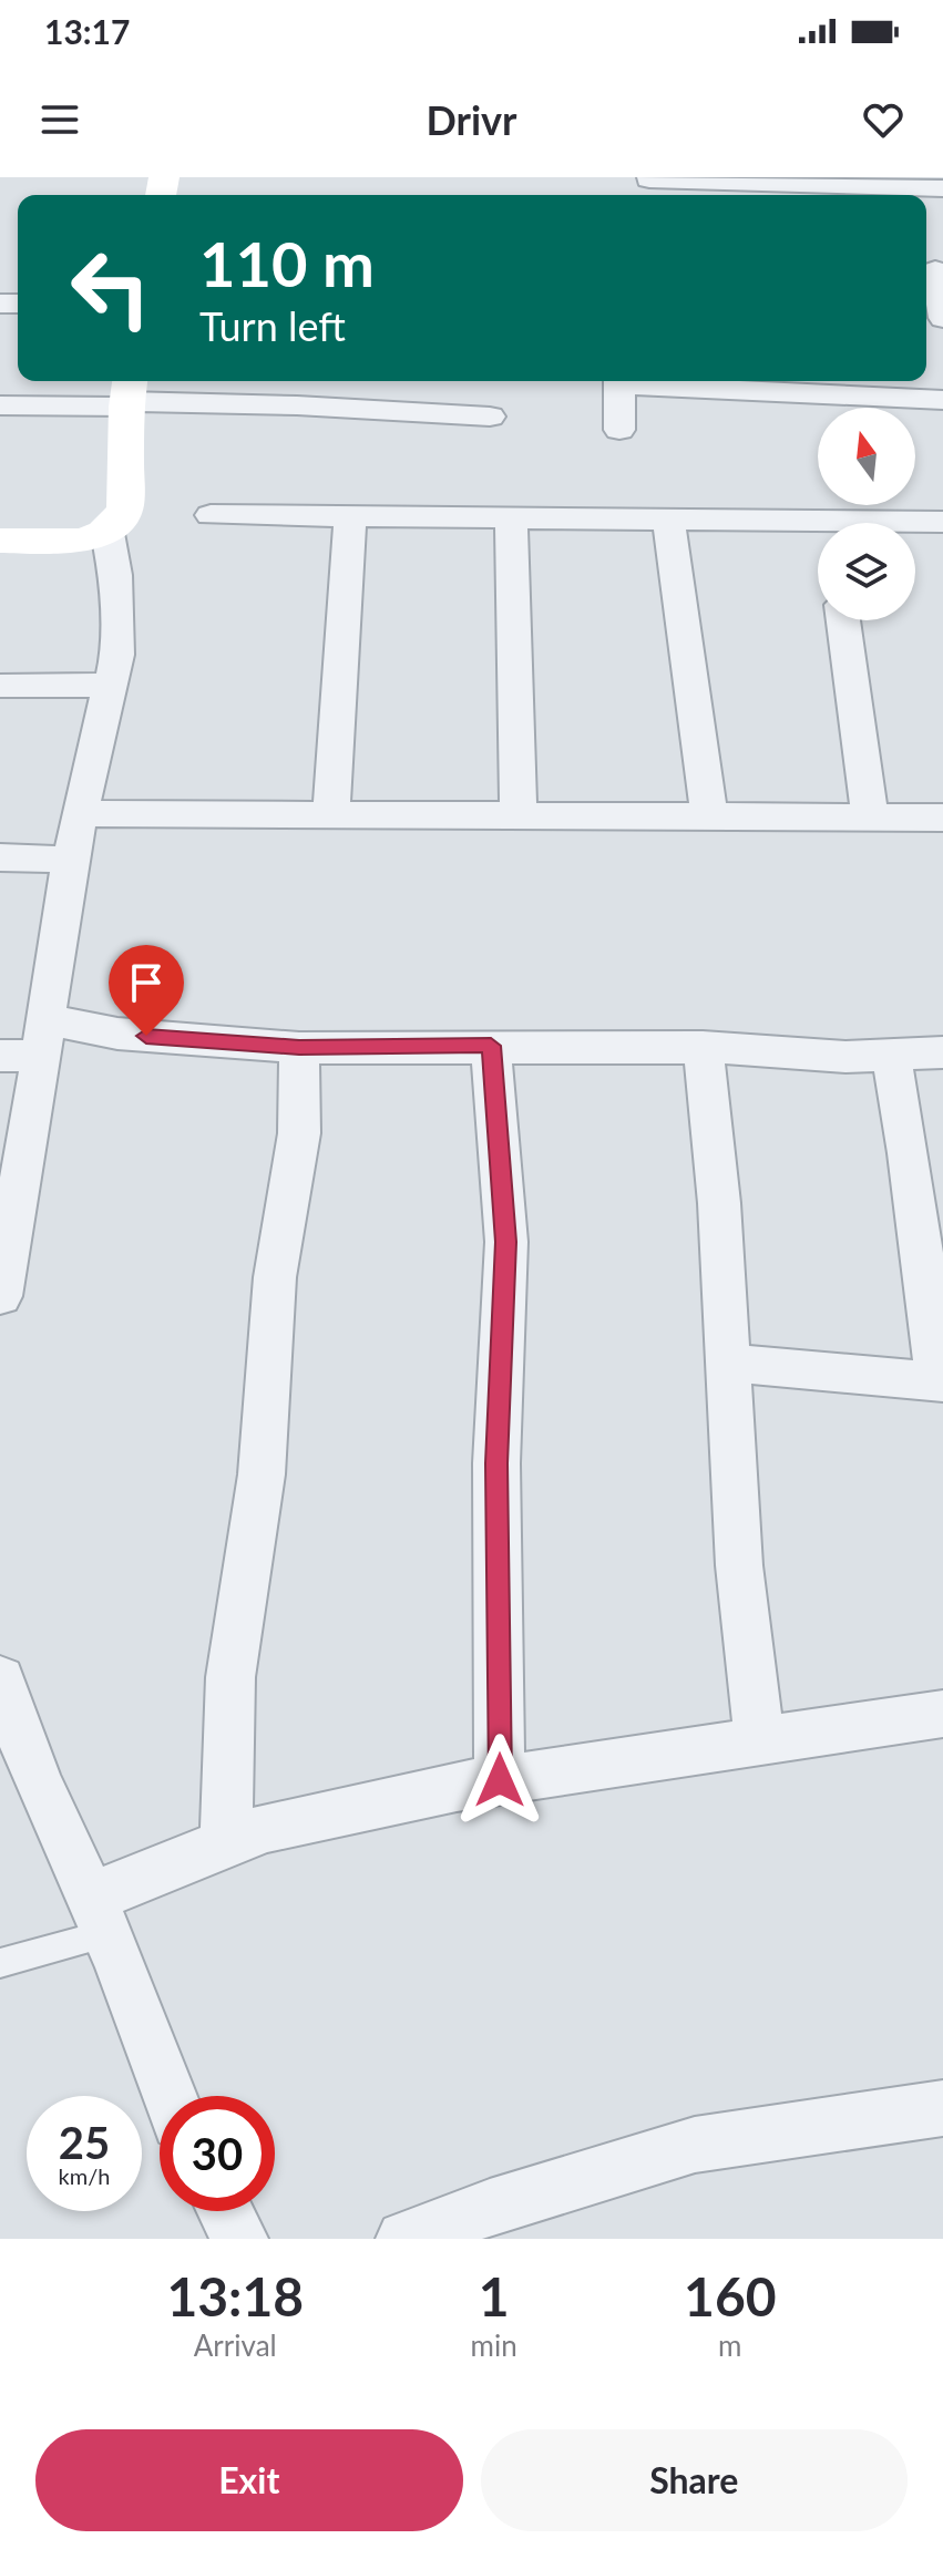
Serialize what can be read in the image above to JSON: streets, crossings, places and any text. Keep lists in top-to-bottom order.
{
  "north": "top",
  "page": {
    "status": "13:17",
    "header": "Drivr",
    "turn": ["110 m", "Turn left"],
    "speed": "25 km/h",
    "limit": "30",
    "eta": [
      "13:18",
      "Arrival",
      "1",
      "min",
      "160",
      "m"
    ],
    "buttons": ["Exit", "Share"]
  }
}
